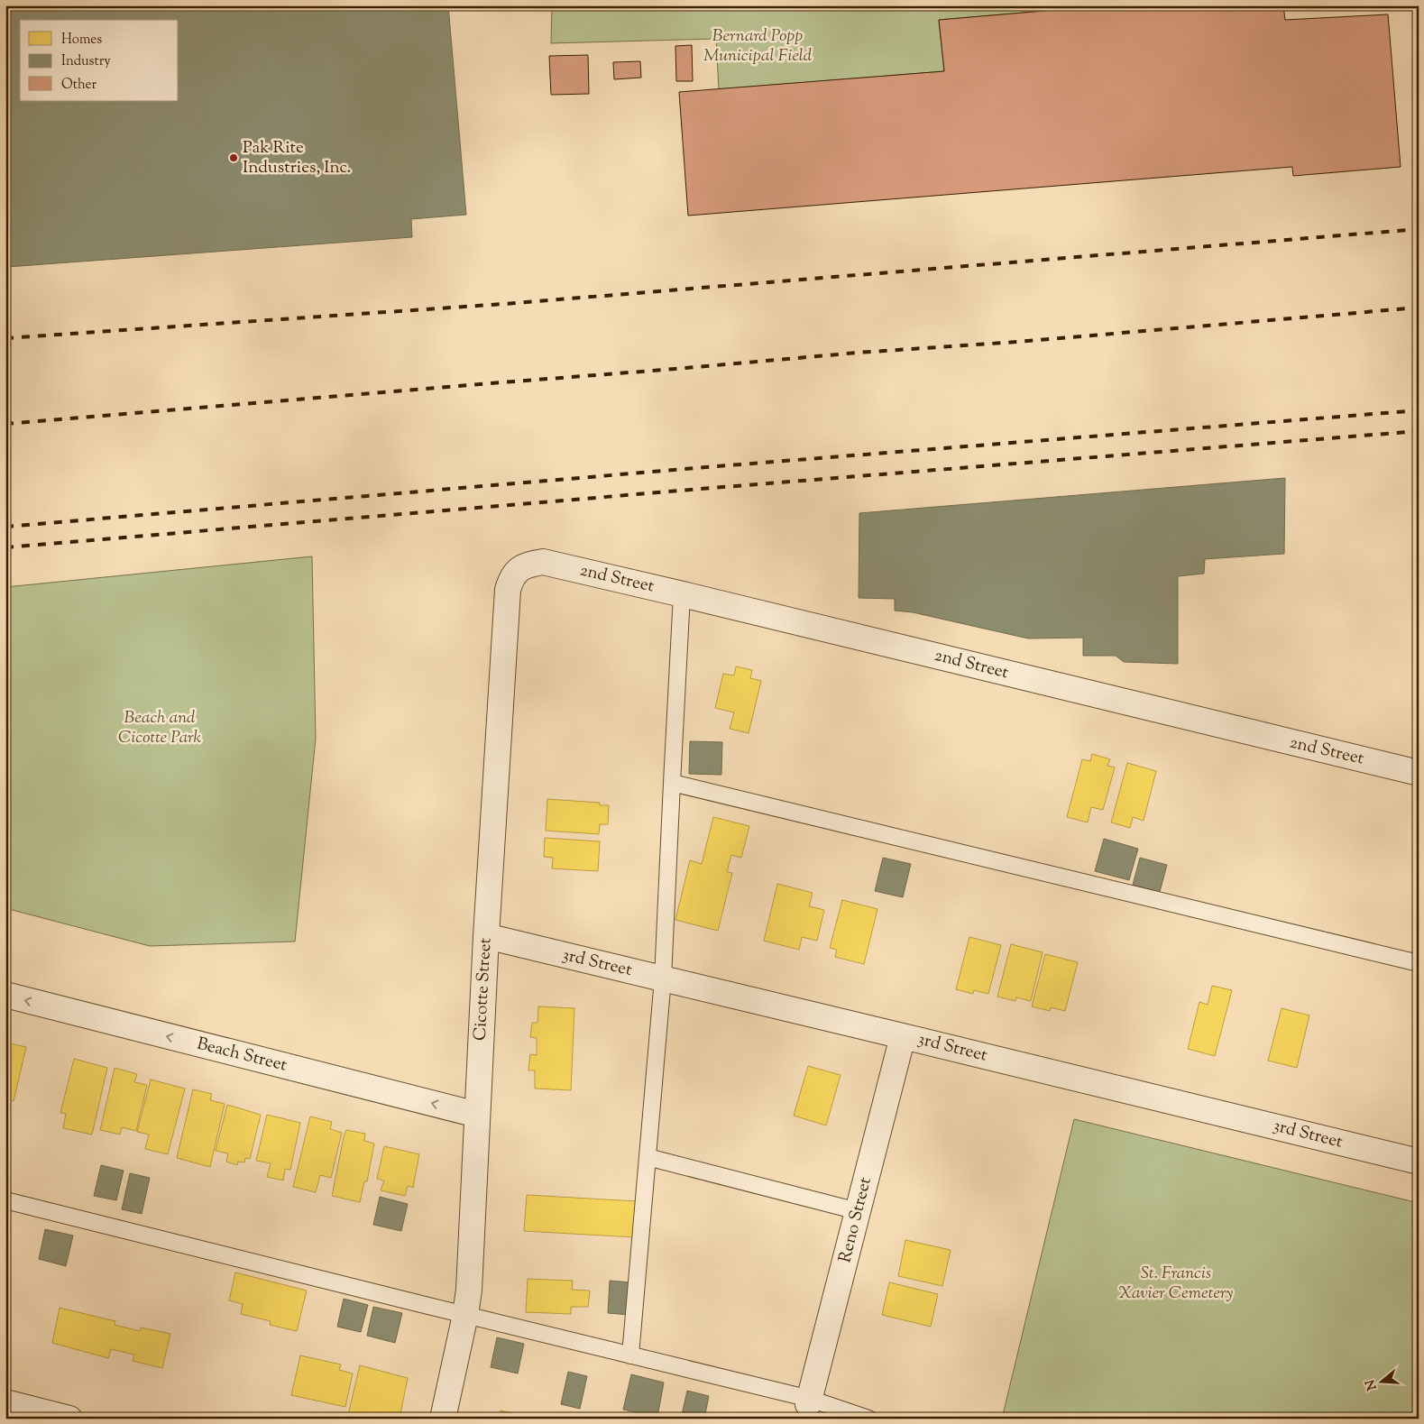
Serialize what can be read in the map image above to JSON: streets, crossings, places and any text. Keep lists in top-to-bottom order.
{
  "streets": {
    "street": [
      "2nd Street",
      "3rd Street",
      "Cicotte Street",
      "Beach Street",
      "Reno Street"
    ]
  },
  "crossings": [
    ["2nd Street", "Cicotte Street"],
    ["3rd Street", "Cicotte Street"],
    ["3rd Street", "Reno Street"],
    ["Cicotte Street", "Beach Street"]
  ],
  "one_way": ["Beach Street"],
  "parks": ["Bernard Popp Municipal Field", "Beach and Cicotte Park", "St. Francis Xavier Cemetery"],
  "places": ["Pak Rite Industries, Inc."],
  "legend": ["Homes", "Industry", "Other"],
  "north": "left"
}
